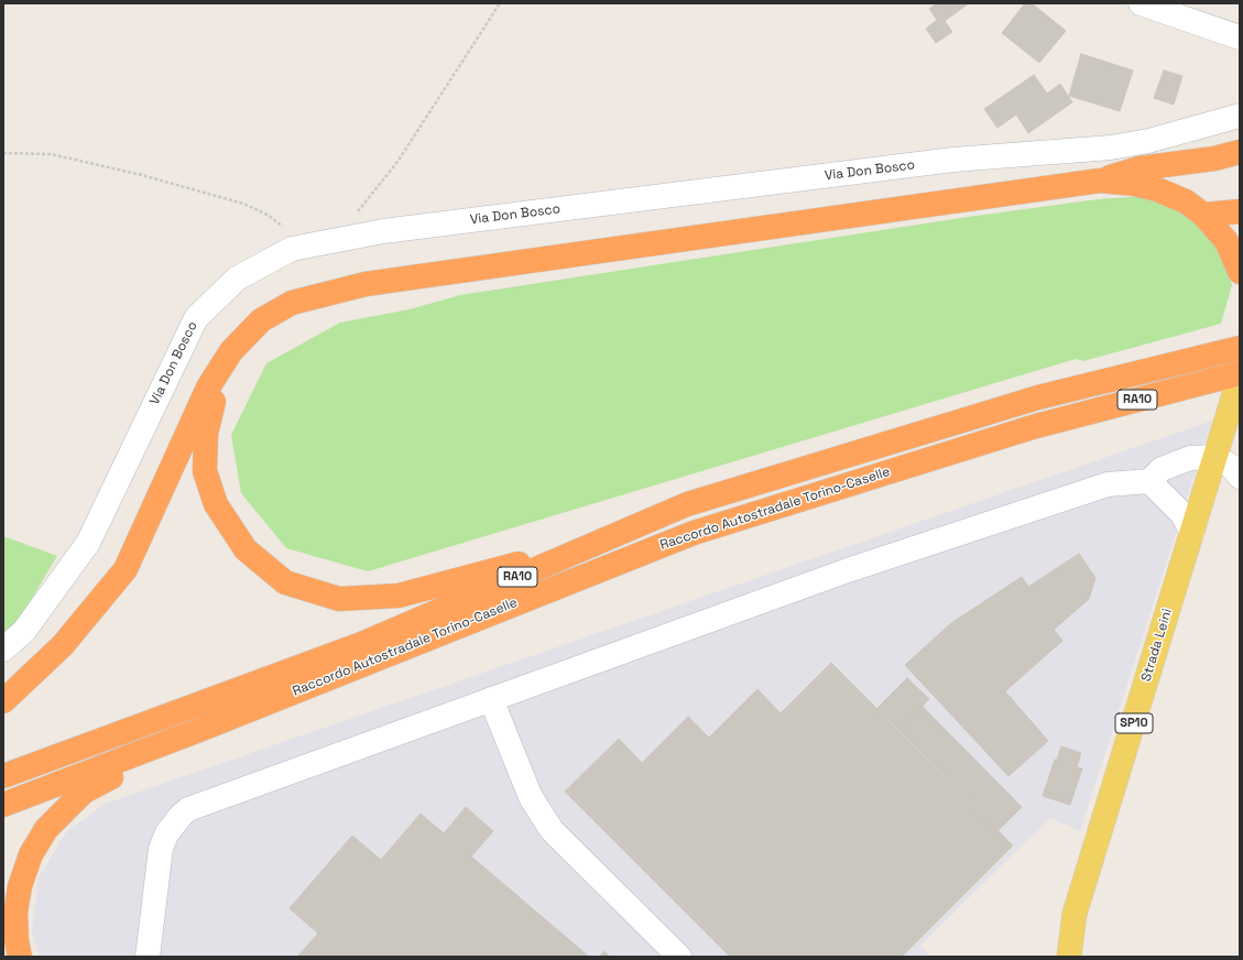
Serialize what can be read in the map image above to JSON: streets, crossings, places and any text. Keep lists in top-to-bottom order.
{
  "streets": {
    "highway": ["RA10", "Raccordo Autostradale Torino-Caselle"],
    "main road": ["Strada Leinì", "SP10"],
    "street": ["Via Don Bosco"]
  },
  "crossings": [
    ["Raccordo Autostradale Torino-Caselle", "Strada Leinì"]
  ]
}
